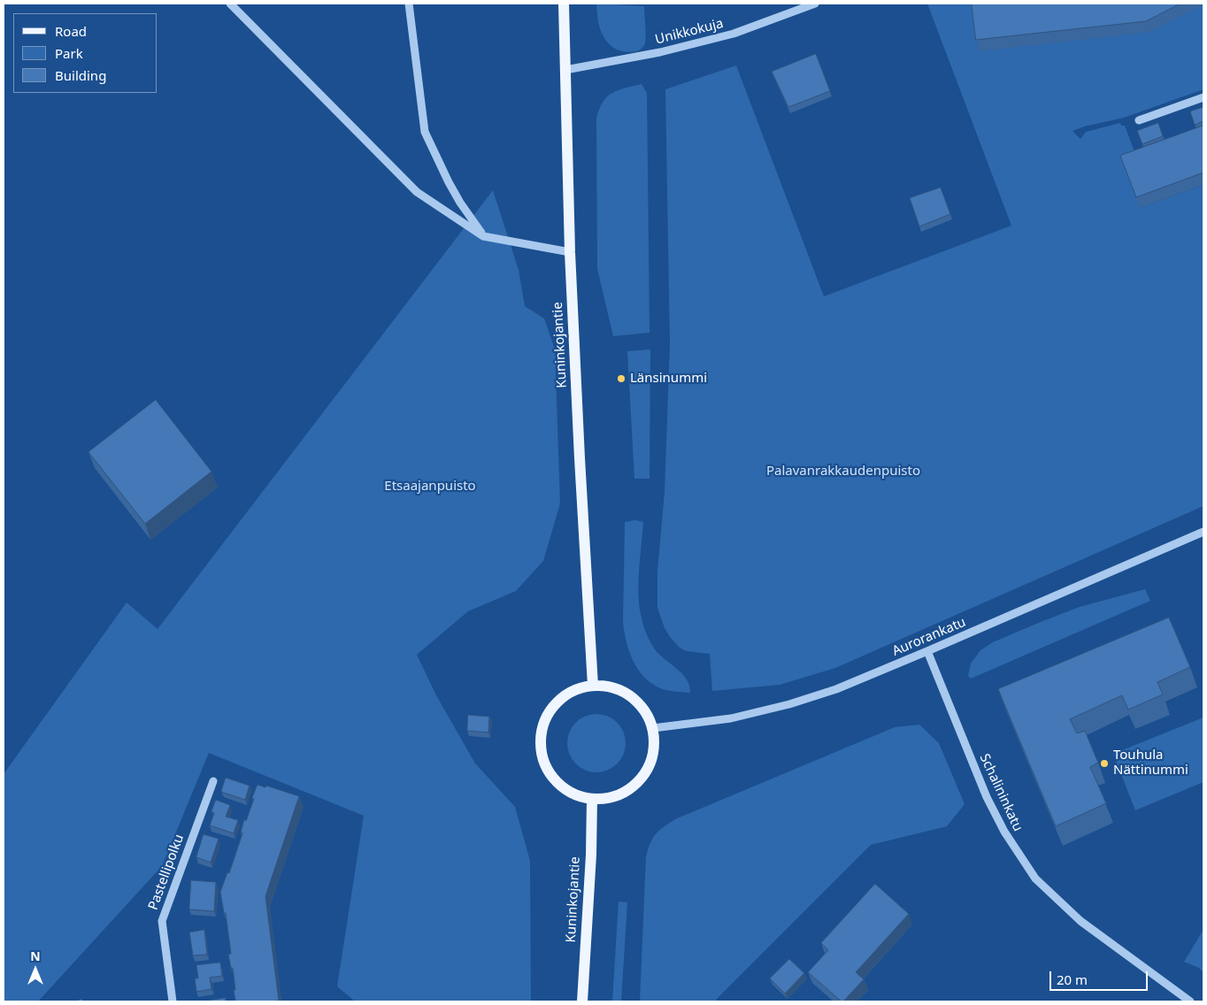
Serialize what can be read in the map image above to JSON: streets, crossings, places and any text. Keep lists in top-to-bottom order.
{
  "streets": {
    "main road": ["Kuninkojantie"],
    "street": [
      "Unikkokuja",
      "Aurorankatu",
      "Schalininkatu",
      "Pastellipolku"
    ]
  },
  "crossings": [
    ["Unikkokuja", "Kuninkojantie"],
    ["Kuninkojantie", "Aurorankatu"],
    ["Aurorankatu", "Schalininkatu"]
  ],
  "parks": ["Palavanrakkaudenpuisto", "Etsaajanpuisto"],
  "places": ["Länsinummi", "Touhula Nättinummi"],
  "legend": ["Road", "Park", "Building"],
  "scale_bar": "20 m",
  "north": "top"
}
